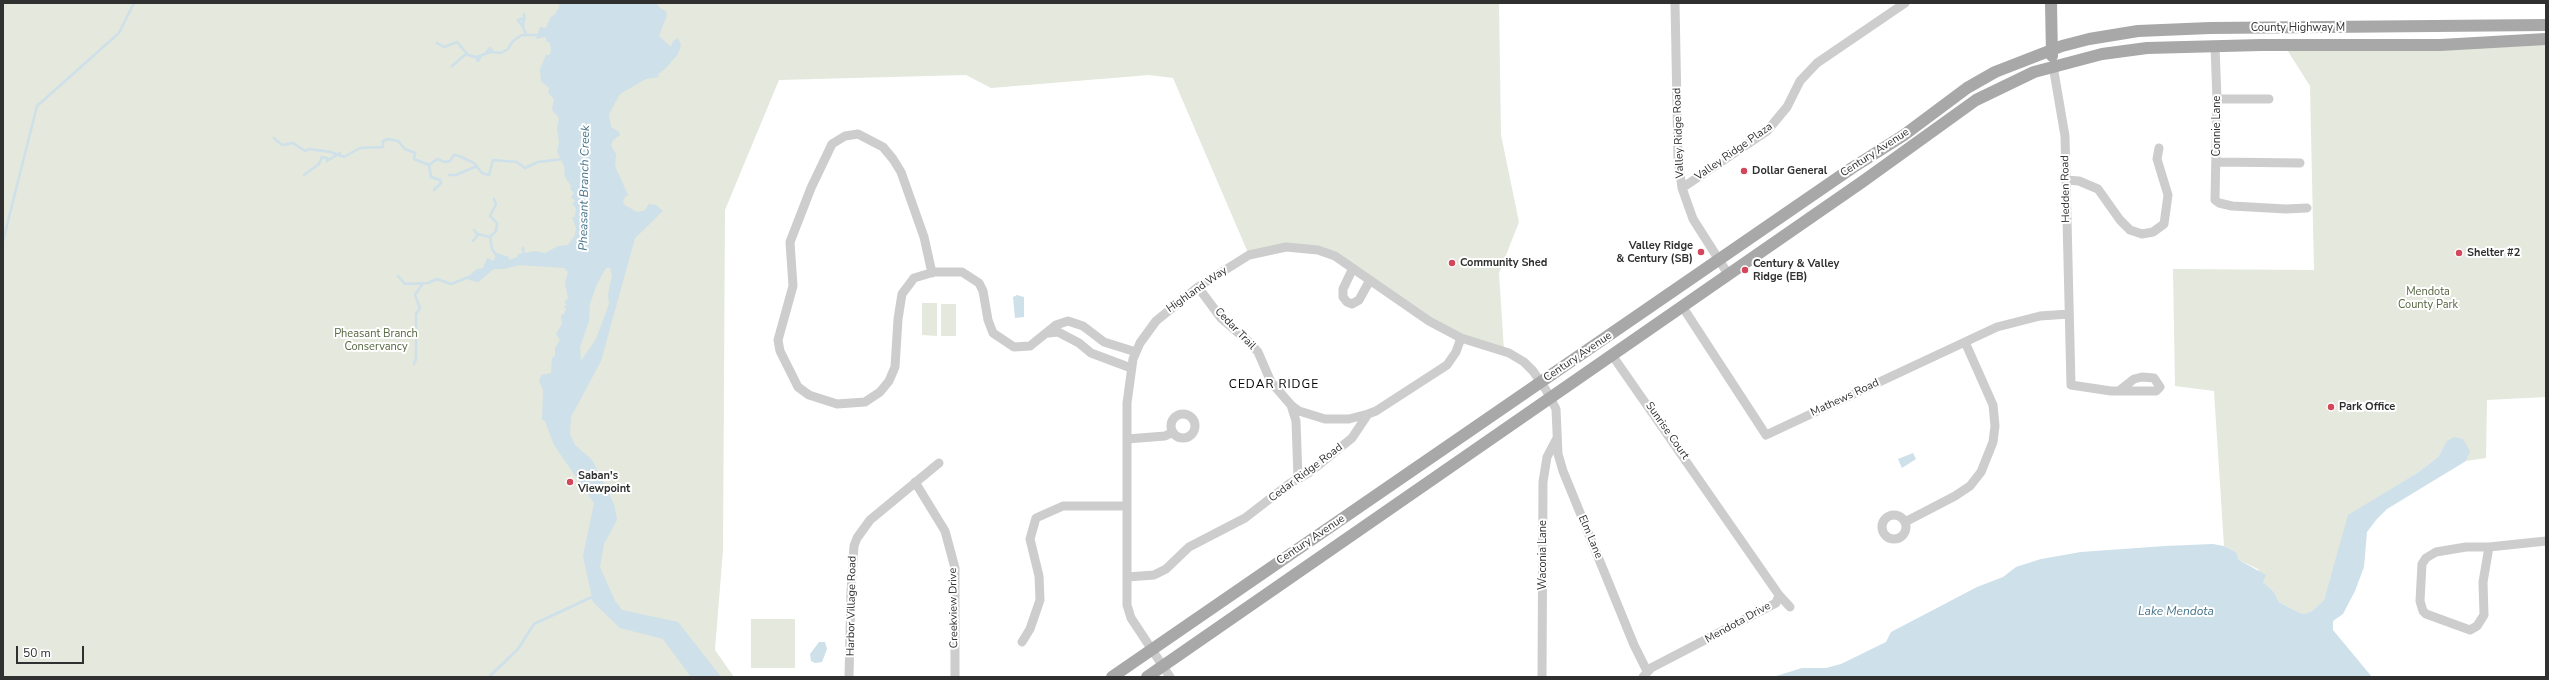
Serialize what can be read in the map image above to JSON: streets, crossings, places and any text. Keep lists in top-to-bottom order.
{
  "streets": {
    "main road": ["County Highway M", "Century Avenue"],
    "street": [
      "Connie Lane",
      "Valley Ridge Road",
      "Valley Ridge Plaza",
      "Hedden Road",
      "Highland Way",
      "Cedar Trail",
      "Mathews Road",
      "Sunrise Court",
      "Cedar Ridge Road",
      "Elm Lane",
      "Waconia Lane",
      "Harbor Village Road",
      "Creekview Drive",
      "Mendota Drive"
    ]
  },
  "crossings": [
    ["County Highway M", "Connie Lane"],
    ["County Highway M", "Century Avenue"],
    ["County Highway M", "Hedden Road"],
    ["Valley Ridge Road", "Valley Ridge Plaza"],
    ["Valley Ridge Road", "Century Avenue"],
    ["Century Avenue", "Hedden Road"],
    ["Century Avenue", "Highland Way"],
    ["Century Avenue", "Mathews Road"],
    ["Century Avenue", "Sunrise Court"],
    ["Century Avenue", "Elm Lane"],
    ["Hedden Road", "Mathews Road"],
    ["Highland Way", "Cedar Trail"],
    ["Highland Way", "Cedar Ridge Road"],
    ["Highland Way", "Elm Lane"],
    ["Cedar Trail", "Cedar Ridge Road"],
    ["Sunrise Court", "Mendota Drive"],
    ["Elm Lane", "Waconia Lane"],
    ["Elm Lane", "Mendota Drive"],
    ["Harbor Village Road", "Creekview Drive"]
  ],
  "districts": ["CEDAR RIDGE"],
  "water": ["Pheasant Branch Creek", "Lake Mendota"],
  "parks": ["Mendota County Park", "Pheasant Branch Conservancy"],
  "places": [
    "Dollar General",
    "Valley Ridge & Century (SB)",
    "Shelter #2",
    "Community Shed",
    "Century & Valley Ridge (EB)",
    "Park Office",
    "Saban's Viewpoint"
  ],
  "scale_bar": "50 m"
}
